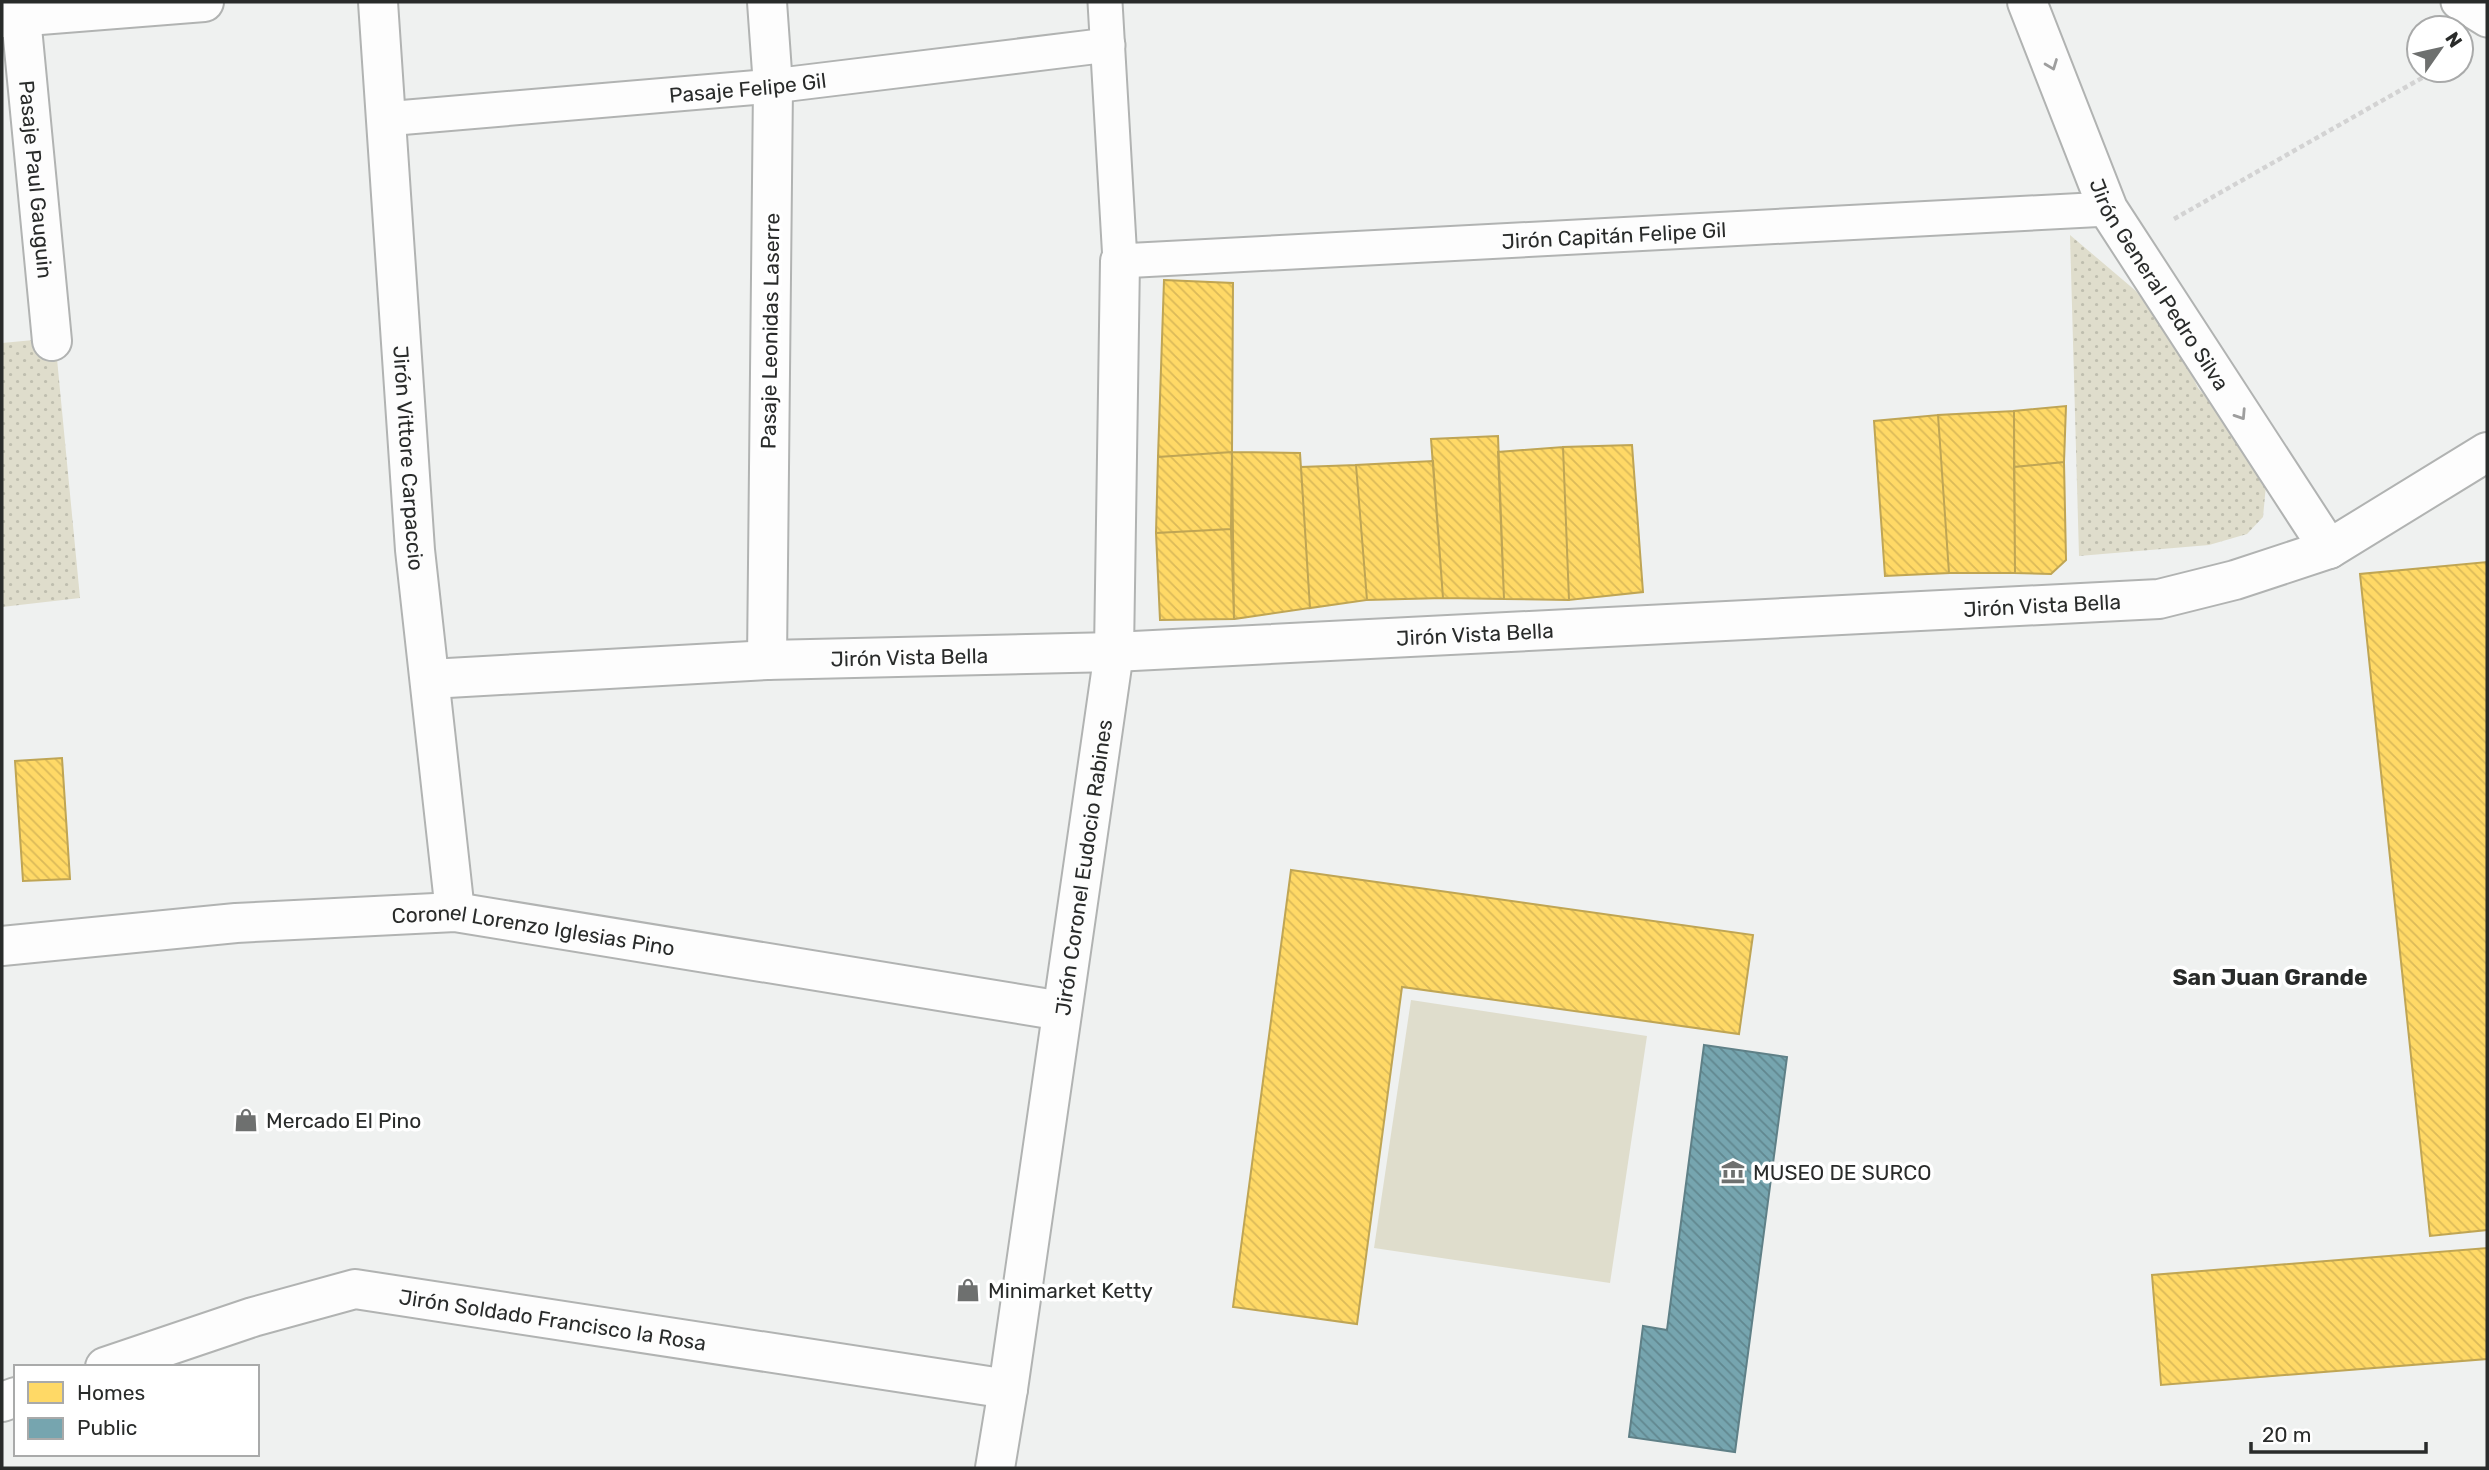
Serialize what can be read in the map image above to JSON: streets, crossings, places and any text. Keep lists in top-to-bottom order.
{
  "streets": {
    "street": [
      "Pasaje Paul Gauguin",
      "Jirón General Pedro Silva",
      "Pasaje Leonidas Laserre",
      "Jirón Vittore Carpaccio",
      "Jirón Vista Bella",
      "Jirón Coronel Eudocio Rabines",
      "Coronel Lorenzo Iglesias Pino",
      "Jirón Soldado Francisco la Rosa"
    ],
    "lane": ["Pasaje Felipe Gil", "Jirón Capitán Felipe Gil"]
  },
  "crossings": [
    ["Pasaje Felipe Gil", "Pasaje Leonidas Laserre"],
    ["Pasaje Felipe Gil", "Jirón Vittore Carpaccio"],
    ["Jirón Capitán Felipe Gil", "Jirón General Pedro Silva"],
    ["Jirón Capitán Felipe Gil", "Jirón Coronel Eudocio Rabines"],
    ["Jirón General Pedro Silva", "Jirón Vista Bella"],
    ["Pasaje Leonidas Laserre", "Jirón Vista Bella"],
    ["Jirón Vittore Carpaccio", "Jirón Vista Bella"],
    ["Jirón Vittore Carpaccio", "Coronel Lorenzo Iglesias Pino"],
    ["Jirón Vista Bella", "Jirón Coronel Eudocio Rabines"],
    ["Jirón Coronel Eudocio Rabines", "Coronel Lorenzo Iglesias Pino"],
    ["Jirón Coronel Eudocio Rabines", "Jirón Soldado Francisco la Rosa"]
  ],
  "one_way": ["Jirón General Pedro Silva"],
  "districts": ["San Juan Grande"],
  "places": {
    "shop": ["Mercado El Pino", "Minimarket Ketty"],
    "museum": ["MUSEO DE SURCO"]
  },
  "legend": ["Homes", "Public"],
  "scale_bar": "20 m",
  "north": "top right"
}
